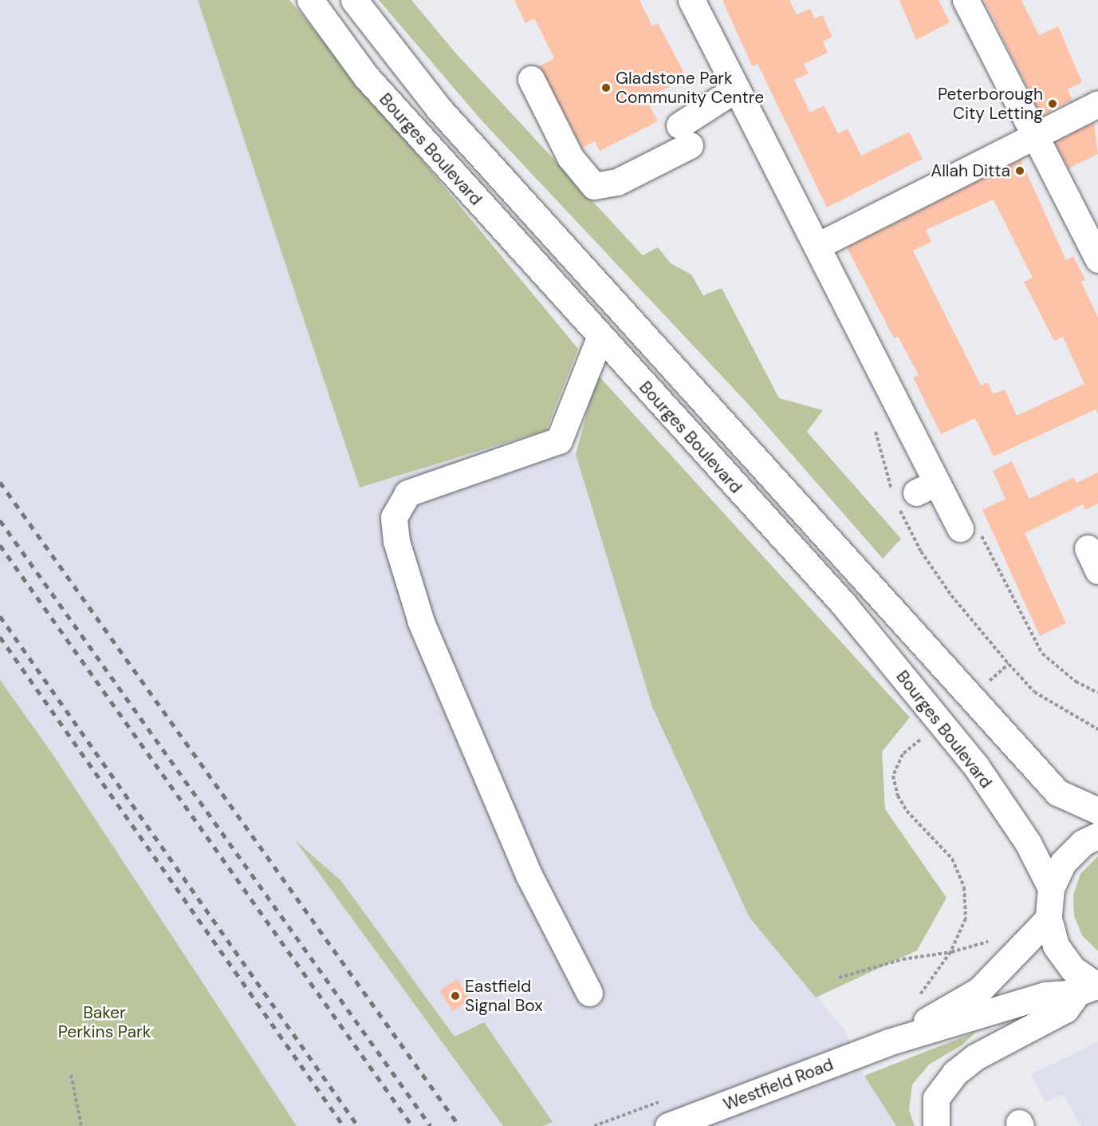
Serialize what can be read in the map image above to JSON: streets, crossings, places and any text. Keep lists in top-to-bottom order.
{
  "streets": {
    "main road": ["Bourges Boulevard", "Westfield Road"]
  },
  "parks": ["Baker Perkins Park"],
  "places": [
    "Gladstone Park Community Centre",
    "Peterborough City Letting",
    "Allah Ditta",
    "Eastfield Signal Box"
  ]
}
